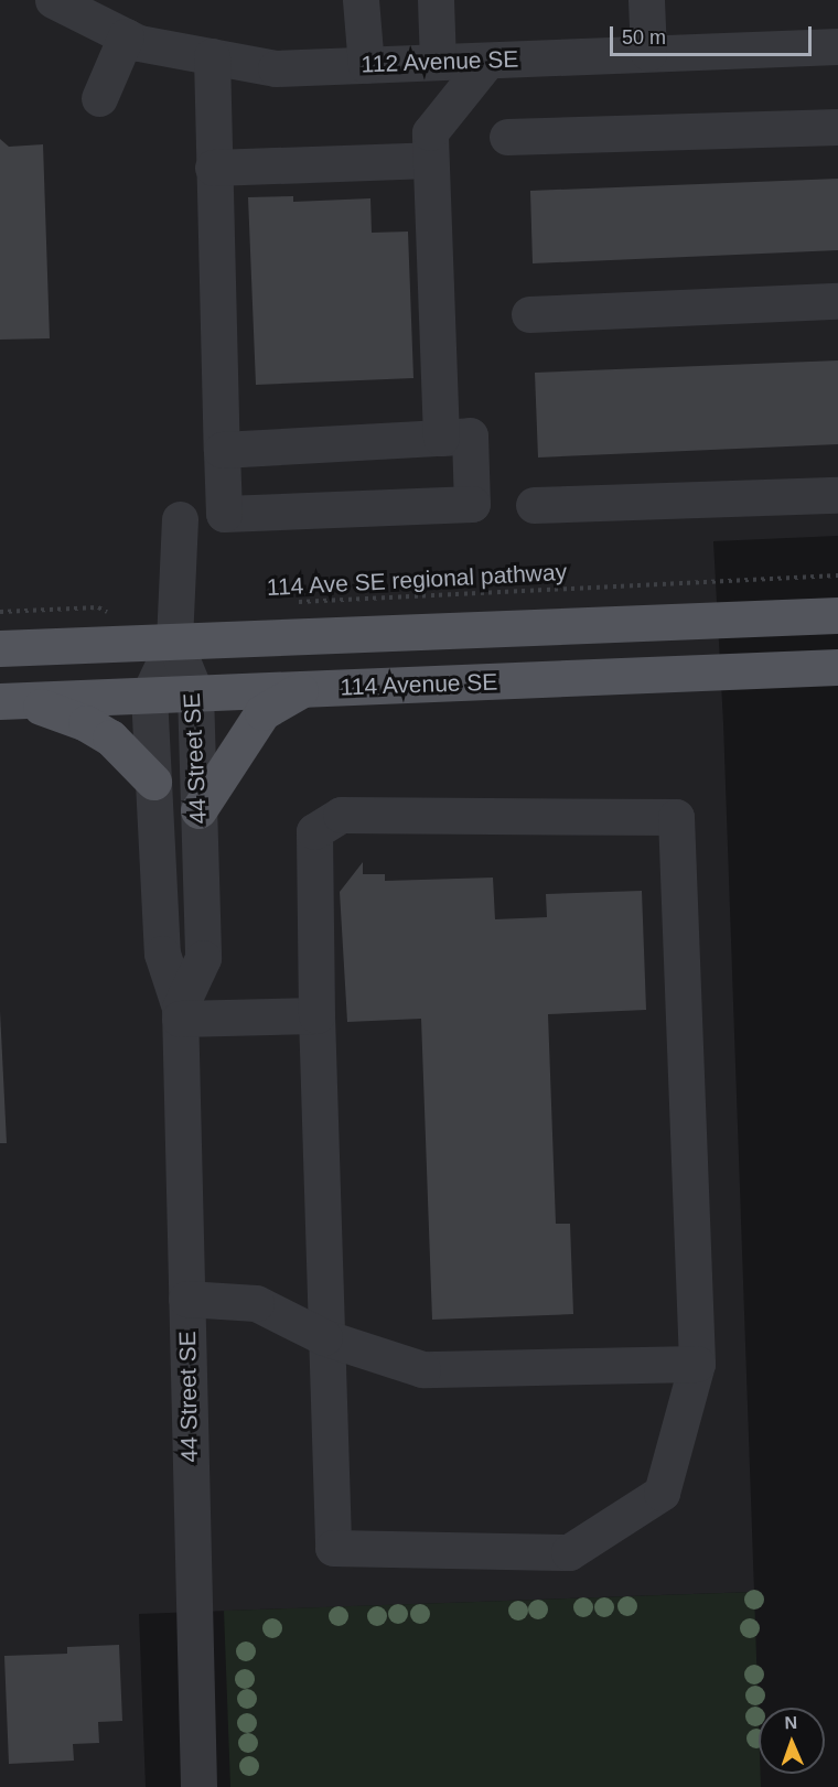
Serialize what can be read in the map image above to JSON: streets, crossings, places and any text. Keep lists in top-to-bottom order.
{
  "streets": {
    "main road": ["114 Avenue SE"],
    "street": ["112 Avenue SE", "44 Street SE"],
    "path": ["114 Ave SE regional pathway"]
  },
  "crossings": [
    ["114 Avenue SE", "44 Street SE"]
  ],
  "scale_bar": "50 m",
  "north": "top"
}
